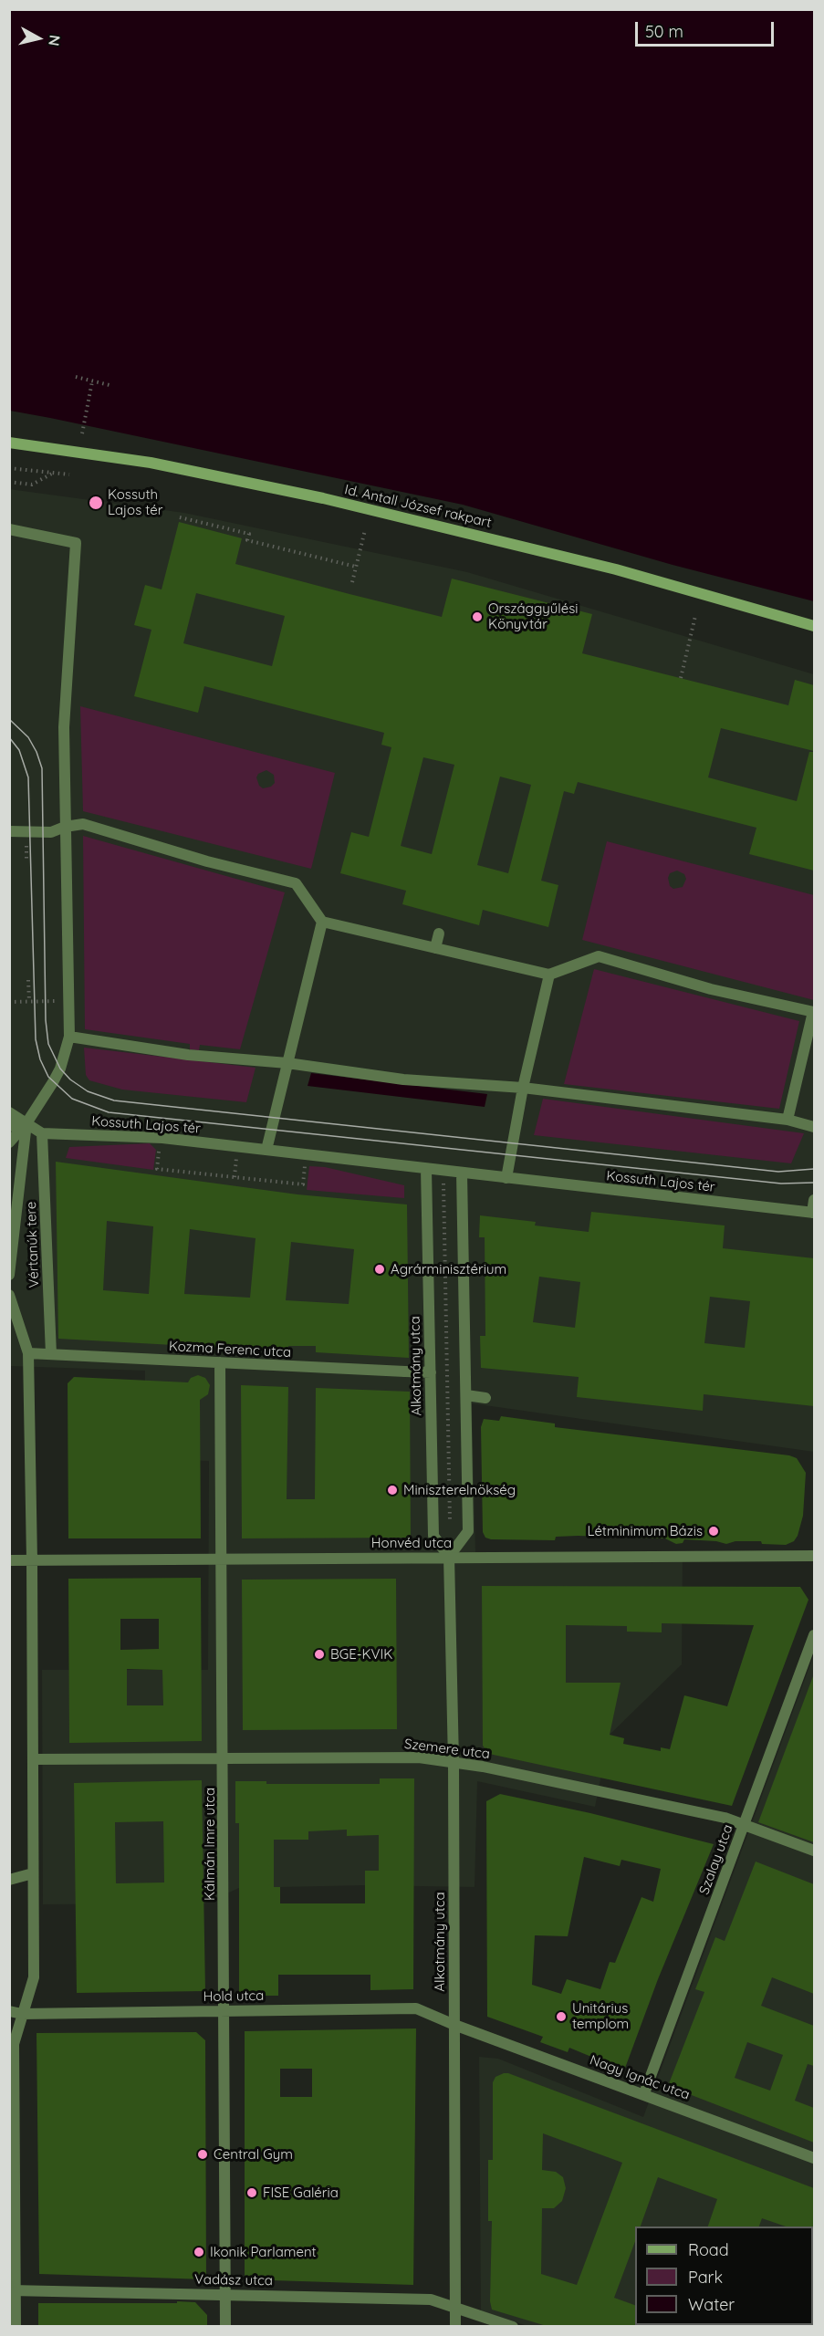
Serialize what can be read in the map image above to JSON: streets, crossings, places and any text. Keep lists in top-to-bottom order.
{
  "streets": {
    "main road": ["Id. Antall József rakpart"],
    "street": [
      "Kossuth Lajos tér",
      "Vértanúk tere",
      "Kozma Ferenc utca",
      "Alkotmány utca",
      "Honvéd utca",
      "Szemere utca",
      "Kálmán Imre utca",
      "Szalay utca",
      "Hold utca",
      "Nagy Ignác utca",
      "Vadász utca"
    ]
  },
  "crossings": [
    ["Kossuth Lajos tér", "Vértanúk tere"],
    ["Kossuth Lajos tér", "Alkotmány utca"],
    ["Vértanúk tere", "Kozma Ferenc utca"],
    ["Vértanúk tere", "Honvéd utca"],
    ["Vértanúk tere", "Szemere utca"],
    ["Vértanúk tere", "Hold utca"],
    ["Vértanúk tere", "Vadász utca"],
    ["Kozma Ferenc utca", "Alkotmány utca"],
    ["Kozma Ferenc utca", "Kálmán Imre utca"],
    ["Alkotmány utca", "Honvéd utca"],
    ["Alkotmány utca", "Szemere utca"],
    ["Alkotmány utca", "Hold utca"],
    ["Alkotmány utca", "Nagy Ignác utca"],
    ["Alkotmány utca", "Vadász utca"],
    ["Honvéd utca", "Kálmán Imre utca"],
    ["Szemere utca", "Kálmán Imre utca"],
    ["Szemere utca", "Szalay utca"],
    ["Kálmán Imre utca", "Hold utca"],
    ["Kálmán Imre utca", "Vadász utca"],
    ["Szalay utca", "Nagy Ignác utca"],
    ["Hold utca", "Nagy Ignác utca"]
  ],
  "places": [
    "Kossuth Lajos tér",
    "Országgyűlési Könyvtár",
    "Agrárminisztérium",
    "Miniszterelnökség",
    "Létminimum Bázis",
    "BGE-KVIK",
    "Unitárius templom",
    "Central Gym",
    "FISE Galéria",
    "Ikonik Parlament"
  ],
  "legend": ["Road", "Park", "Water"],
  "scale_bar": "50 m",
  "north": "right"
}
